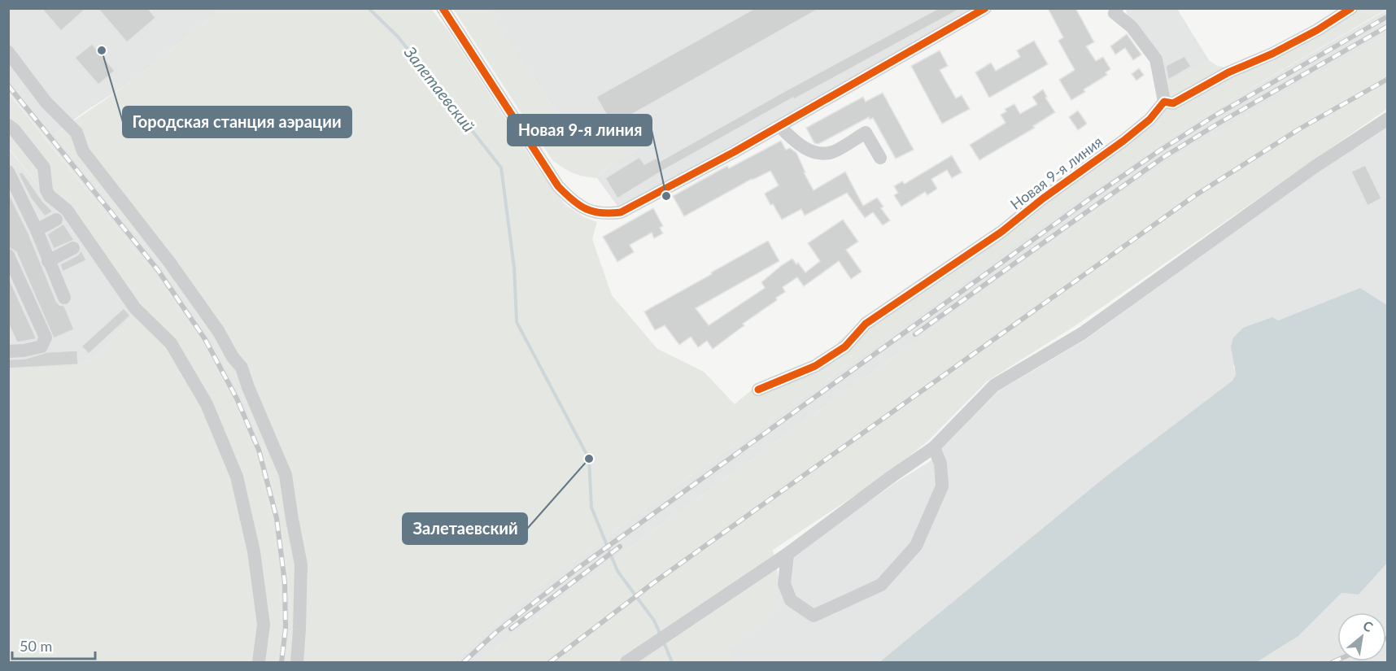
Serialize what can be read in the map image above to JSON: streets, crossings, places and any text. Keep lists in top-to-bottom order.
{
  "streets": {
    "street": ["Новая 9-я линия"]
  },
  "water": ["Залетаевский"],
  "places": ["Городская станция аэрации", "Новая 9-я линия", "Залетаевский"],
  "scale_bar": "50 m",
  "north": "top right"
}
